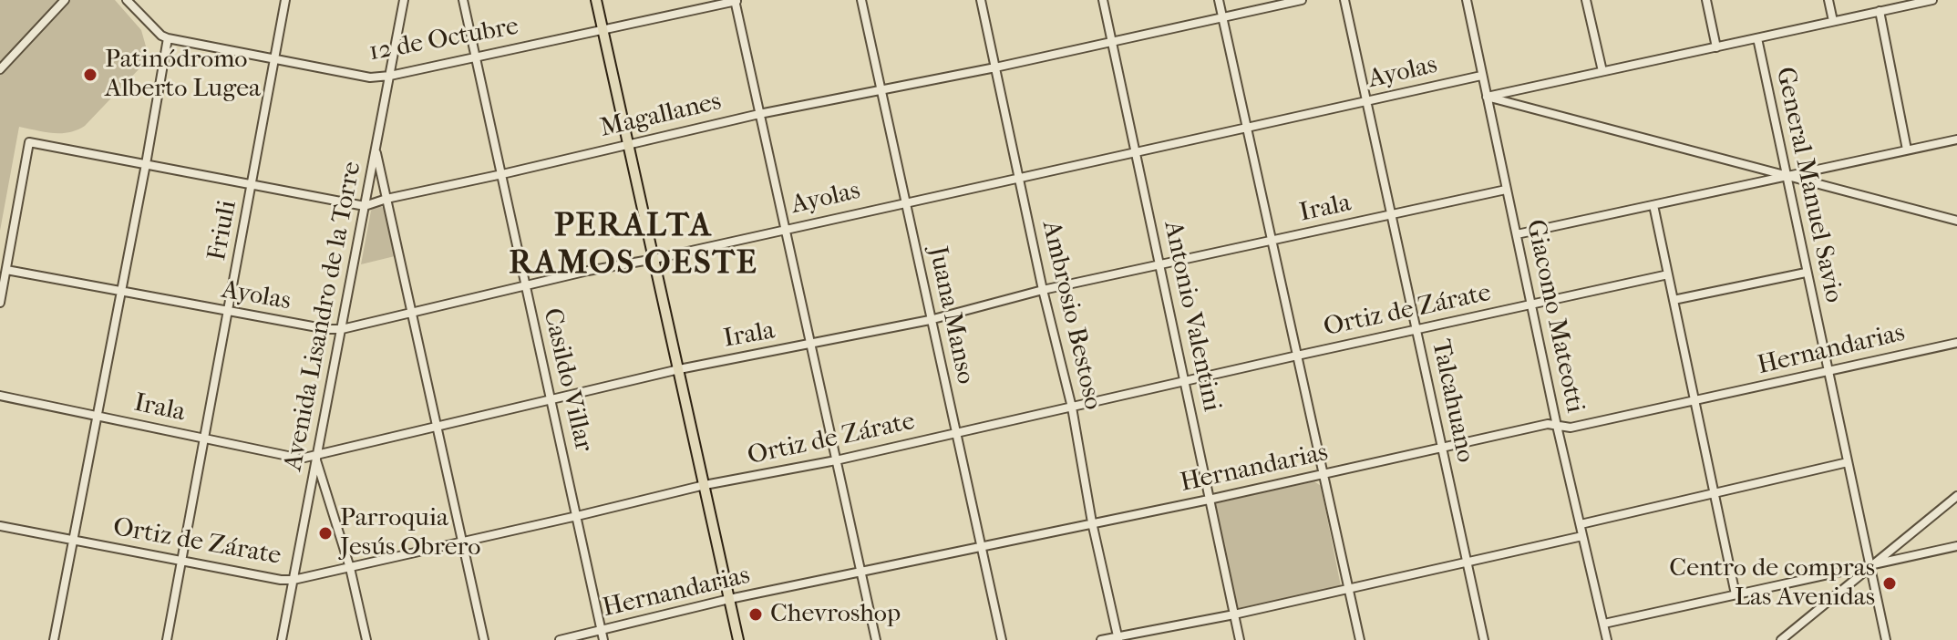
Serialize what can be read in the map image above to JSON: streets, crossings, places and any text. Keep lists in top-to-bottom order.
{
  "streets": {
    "street": [
      "12 de Octubre",
      "Ayolas",
      "Magallanes",
      "General Manuel Savio",
      "Irala",
      "Friuli",
      "Ortiz de Zárate",
      "Juana Manso",
      "Ambrosio Bestoso",
      "Avenida Lisandro de la Torre",
      "Antonio Valentini",
      "Giacomo Mateotti",
      "Hernandarias",
      "Casildo Villar",
      "Talcahuano"
    ]
  },
  "crossings": [
    ["12 de Octubre", "Friuli"],
    ["12 de Octubre", "Avenida Lisandro de la Torre"],
    ["12 de Octubre", "Casildo Villar"],
    ["Ayolas", "Magallanes"],
    ["Ayolas", "Friuli"],
    ["Ayolas", "Juana Manso"],
    ["Ayolas", "Ambrosio Bestoso"],
    ["Ayolas", "Avenida Lisandro de la Torre"],
    ["Ayolas", "Antonio Valentini"],
    ["Ayolas", "Giacomo Mateotti"],
    ["Ayolas", "Casildo Villar"],
    ["Ayolas", "Talcahuano"],
    ["Magallanes", "Friuli"],
    ["Magallanes", "Juana Manso"],
    ["Magallanes", "Ambrosio Bestoso"],
    ["Magallanes", "Avenida Lisandro de la Torre"],
    ["Magallanes", "Antonio Valentini"],
    ["Magallanes", "Casildo Villar"],
    ["General Manuel Savio", "Hernandarias"],
    ["Irala", "Friuli"],
    ["Irala", "Juana Manso"],
    ["Irala", "Ambrosio Bestoso"],
    ["Irala", "Avenida Lisandro de la Torre"],
    ["Irala", "Antonio Valentini"],
    ["Irala", "Giacomo Mateotti"],
    ["Irala", "Casildo Villar"],
    ["Irala", "Talcahuano"],
    ["Friuli", "Ortiz de Zárate"],
    ["Ortiz de Zárate", "Juana Manso"],
    ["Ortiz de Zárate", "Ambrosio Bestoso"],
    ["Ortiz de Zárate", "Avenida Lisandro de la Torre"],
    ["Ortiz de Zárate", "Antonio Valentini"],
    ["Ortiz de Zárate", "Giacomo Mateotti"],
    ["Ortiz de Zárate", "Casildo Villar"],
    ["Ortiz de Zárate", "Talcahuano"],
    ["Juana Manso", "Hernandarias"],
    ["Ambrosio Bestoso", "Hernandarias"],
    ["Antonio Valentini", "Hernandarias"],
    ["Giacomo Mateotti", "Hernandarias"],
    ["Hernandarias", "Casildo Villar"],
    ["Hernandarias", "Talcahuano"]
  ],
  "districts": ["PERALTA RAMOS OESTE"],
  "places": [
    "Patinódromo Alberto Lugea",
    "Parroquia Jesús Obrero",
    "Centro de compras Las Avenidas",
    "Chevroshop"
  ]
}
